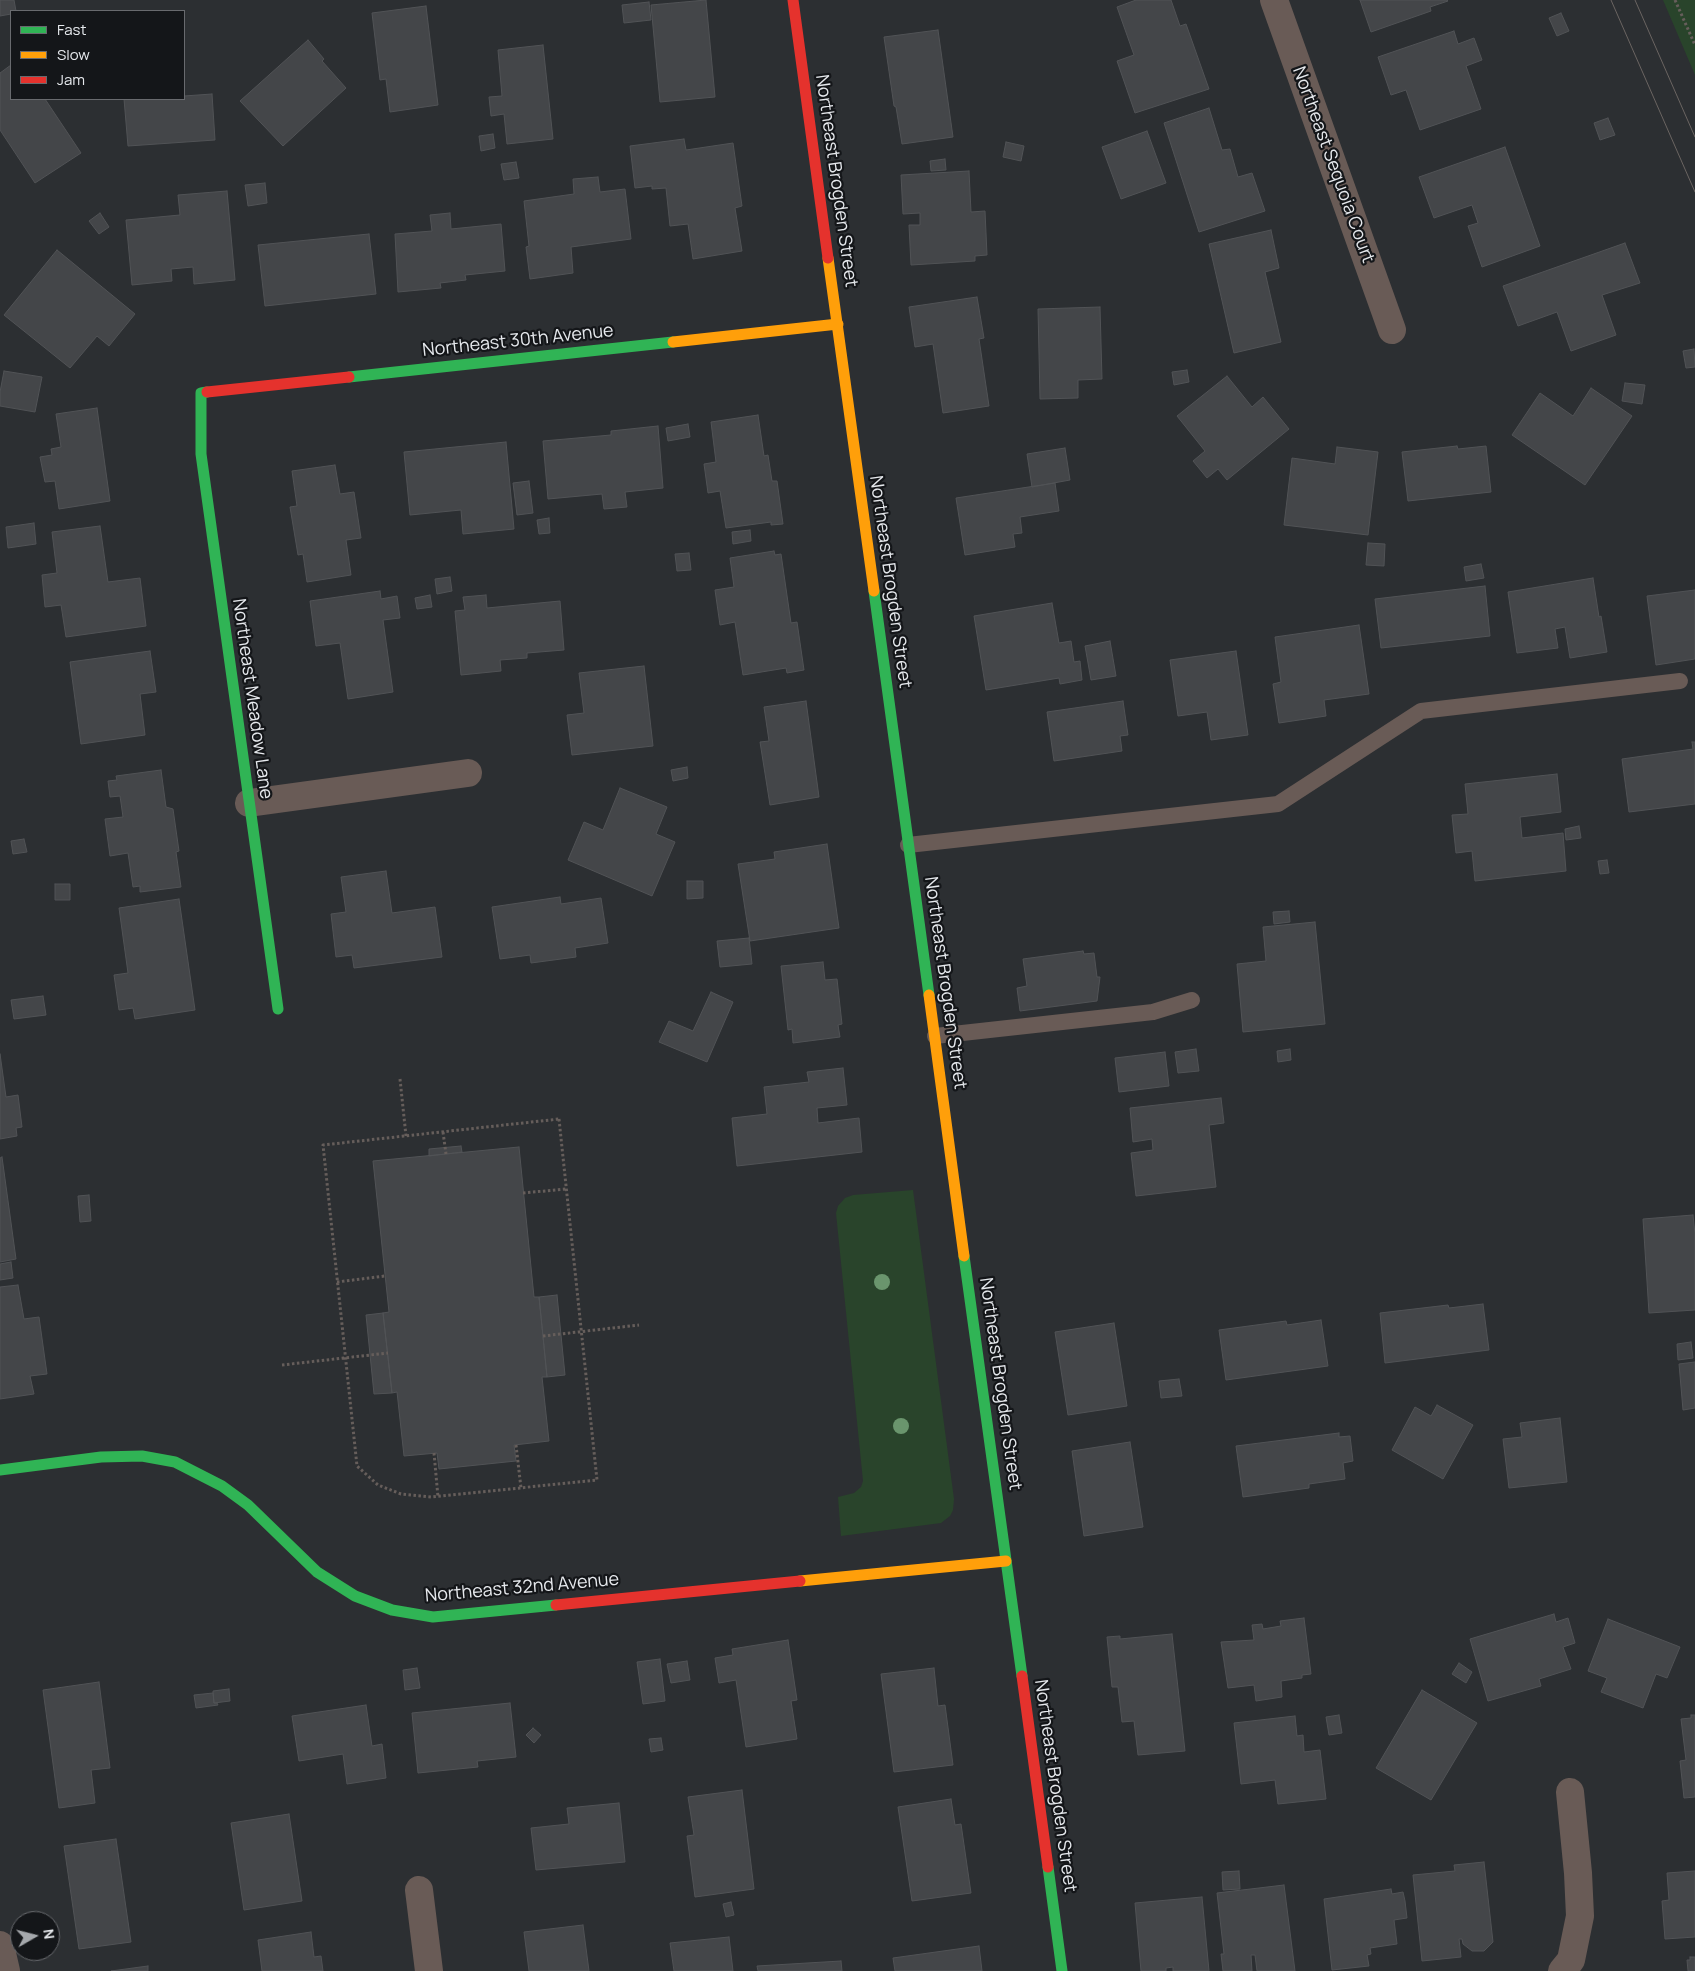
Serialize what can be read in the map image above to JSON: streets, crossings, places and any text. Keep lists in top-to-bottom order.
{
  "streets": {
    "street": [
      "Northeast Sequoia Court",
      "Northeast Brogden Street",
      "Northeast 30th Avenue",
      "Northeast Meadow Lane",
      "Northeast 32nd Avenue"
    ]
  },
  "crossings": [
    ["Northeast Brogden Street", "Northeast 30th Avenue"],
    ["Northeast Brogden Street", "Northeast 32nd Avenue"],
    ["Northeast 30th Avenue", "Northeast Meadow Lane"]
  ],
  "legend": ["Fast", "Slow", "Jam"],
  "north": "right"
}
